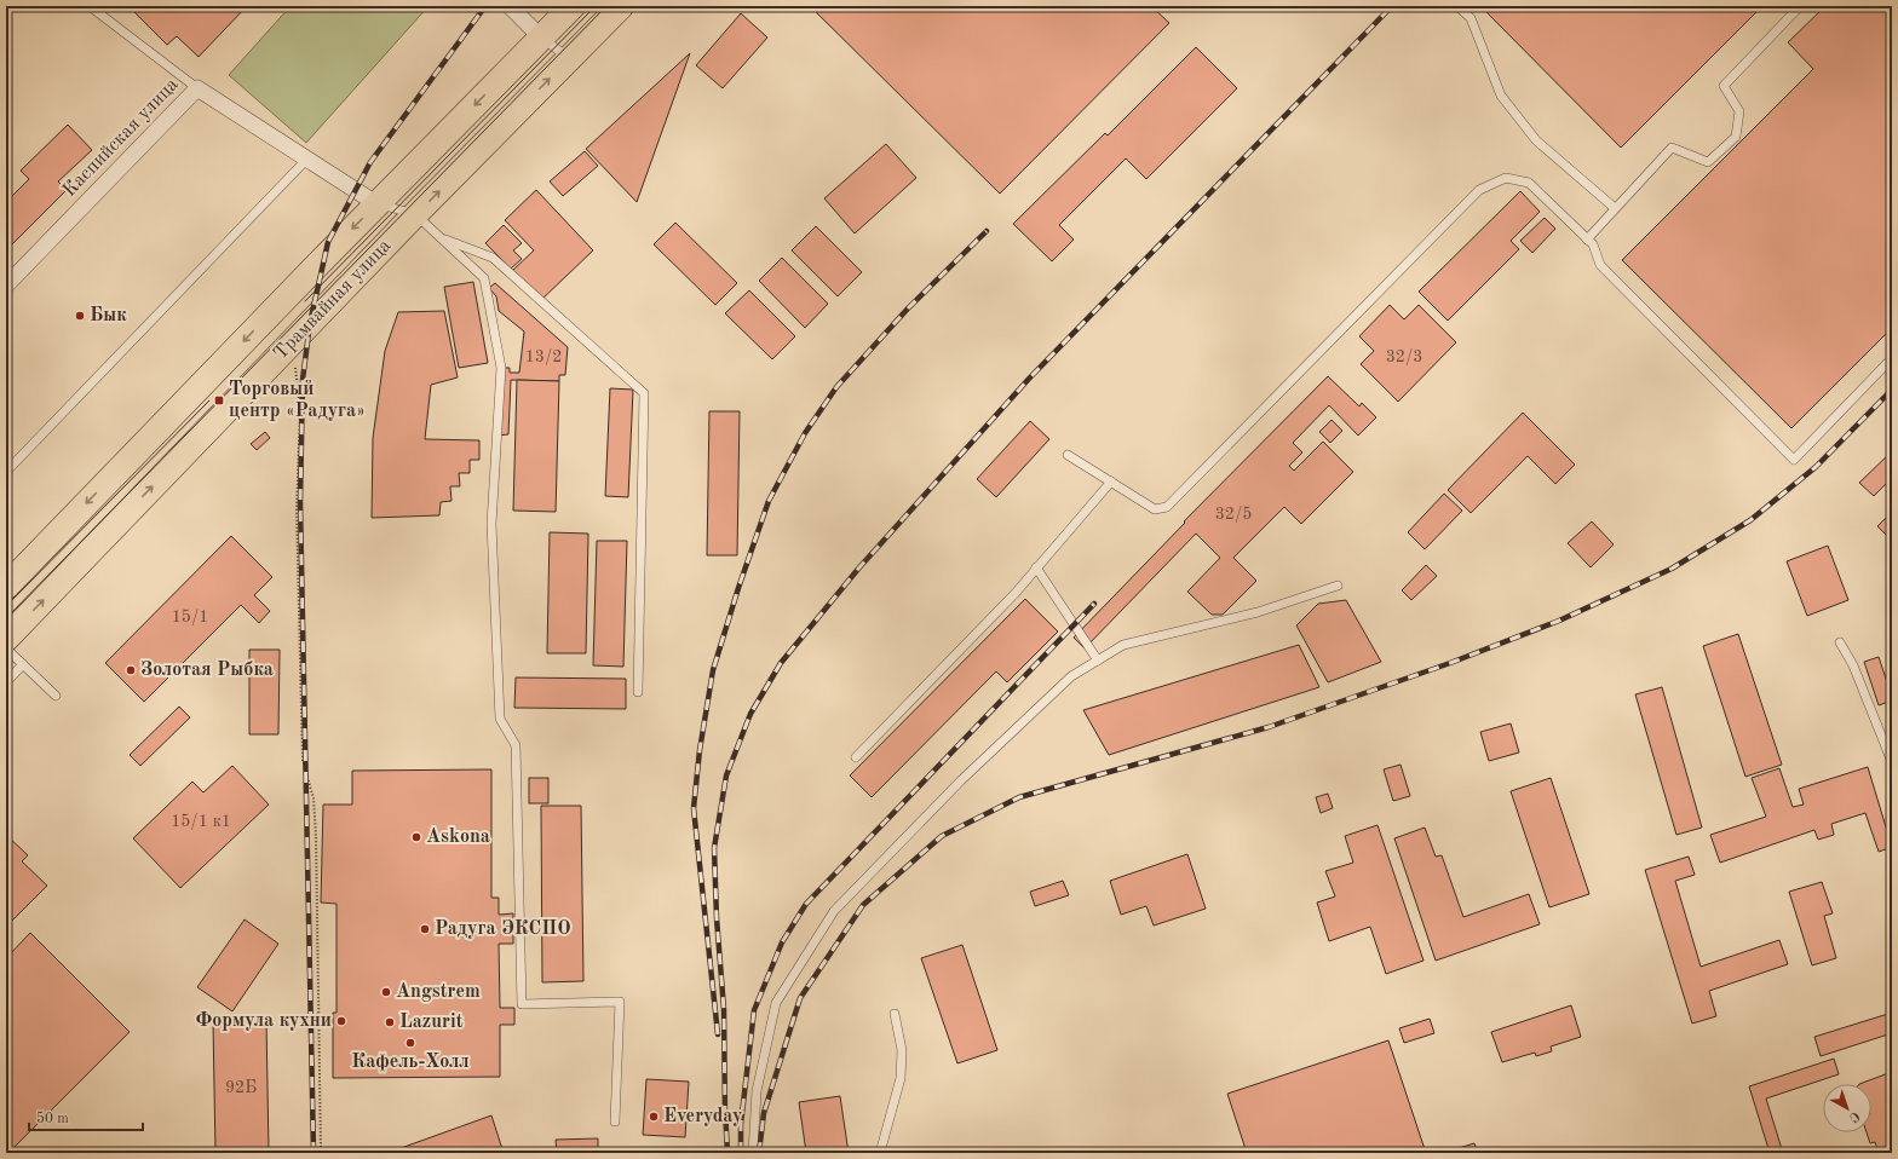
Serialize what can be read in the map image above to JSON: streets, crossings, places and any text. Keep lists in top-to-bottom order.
{
  "streets": {
    "main road": ["Трамвайная улица"],
    "street": ["Каспийская улица"]
  },
  "crossings": [
    ["Каспийская улица", "Трамвайная улица"]
  ],
  "places": {
    "other": [
      "Бык",
      "Золотая Рыбка",
      "Askona",
      "Радуга ЭКСПО",
      "Angstrem",
      "Формула кухни",
      "Lazurit",
      "Кафель-Холл",
      "Everyday"
    ],
    "transit": ["Торговый центр «Радуга»"]
  },
  "house_numbers": [
    "13/2",
    "32/3",
    "32/5",
    "15/1",
    "15/1 к1",
    "92Б"
  ],
  "scale_bar": "50 m",
  "north": "bottom right"
}
